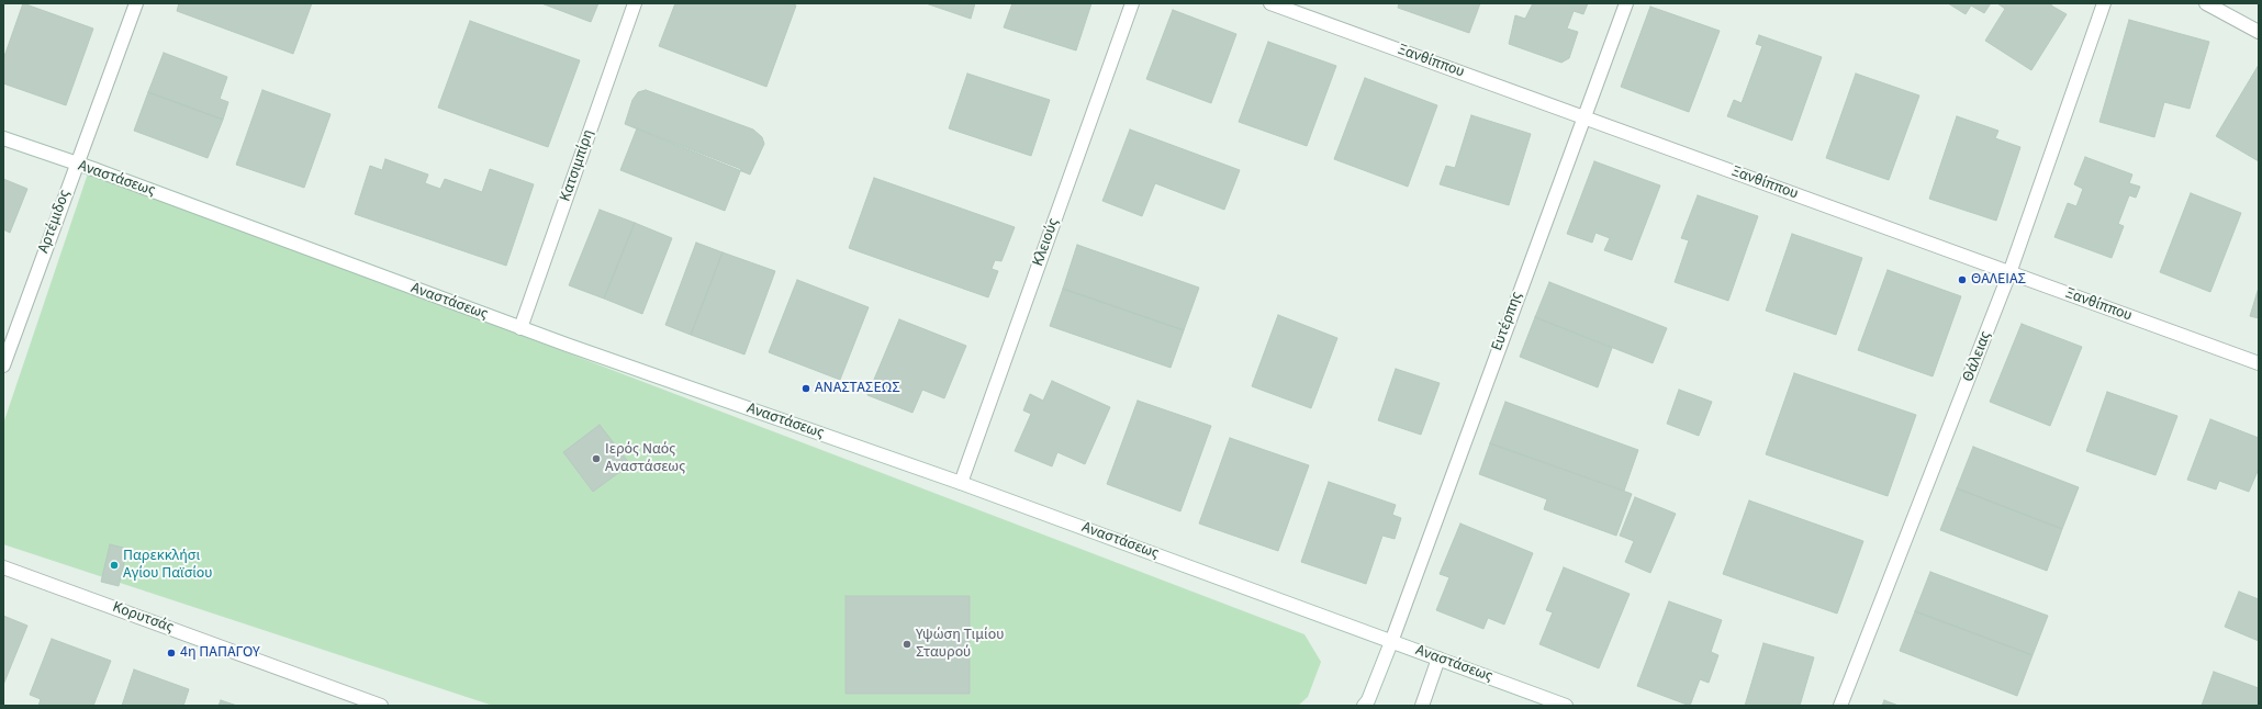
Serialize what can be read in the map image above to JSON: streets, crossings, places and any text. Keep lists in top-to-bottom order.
{
  "streets": {
    "street": [
      "Ξανθίππου",
      "Κατσιμπίρη",
      "Αναστάσεως",
      "Αρτέμιδος",
      "Κλειούς",
      "Ευτέρπης",
      "Θάλειας",
      "Κορυτσάς"
    ]
  },
  "crossings": [
    ["Ξανθίππου", "Ευτέρπης"],
    ["Ξανθίππου", "Θάλειας"],
    ["Κατσιμπίρη", "Αναστάσεως"],
    ["Αναστάσεως", "Αρτέμιδος"],
    ["Αναστάσεως", "Κλειούς"],
    ["Αναστάσεως", "Ευτέρπης"]
  ],
  "places": [
    "ΘΑΛΕΙΑΣ",
    "ΑΝΑΣΤΑΣΕΩΣ",
    "Ιερός Ναός Αναστάσεως",
    "Παρεκκλήσι Αγίου Παϊσίου",
    "Υψώση Τιμίου Σταυρού",
    "4η ΠΑΠΑΓΟΥ"
  ]
}
